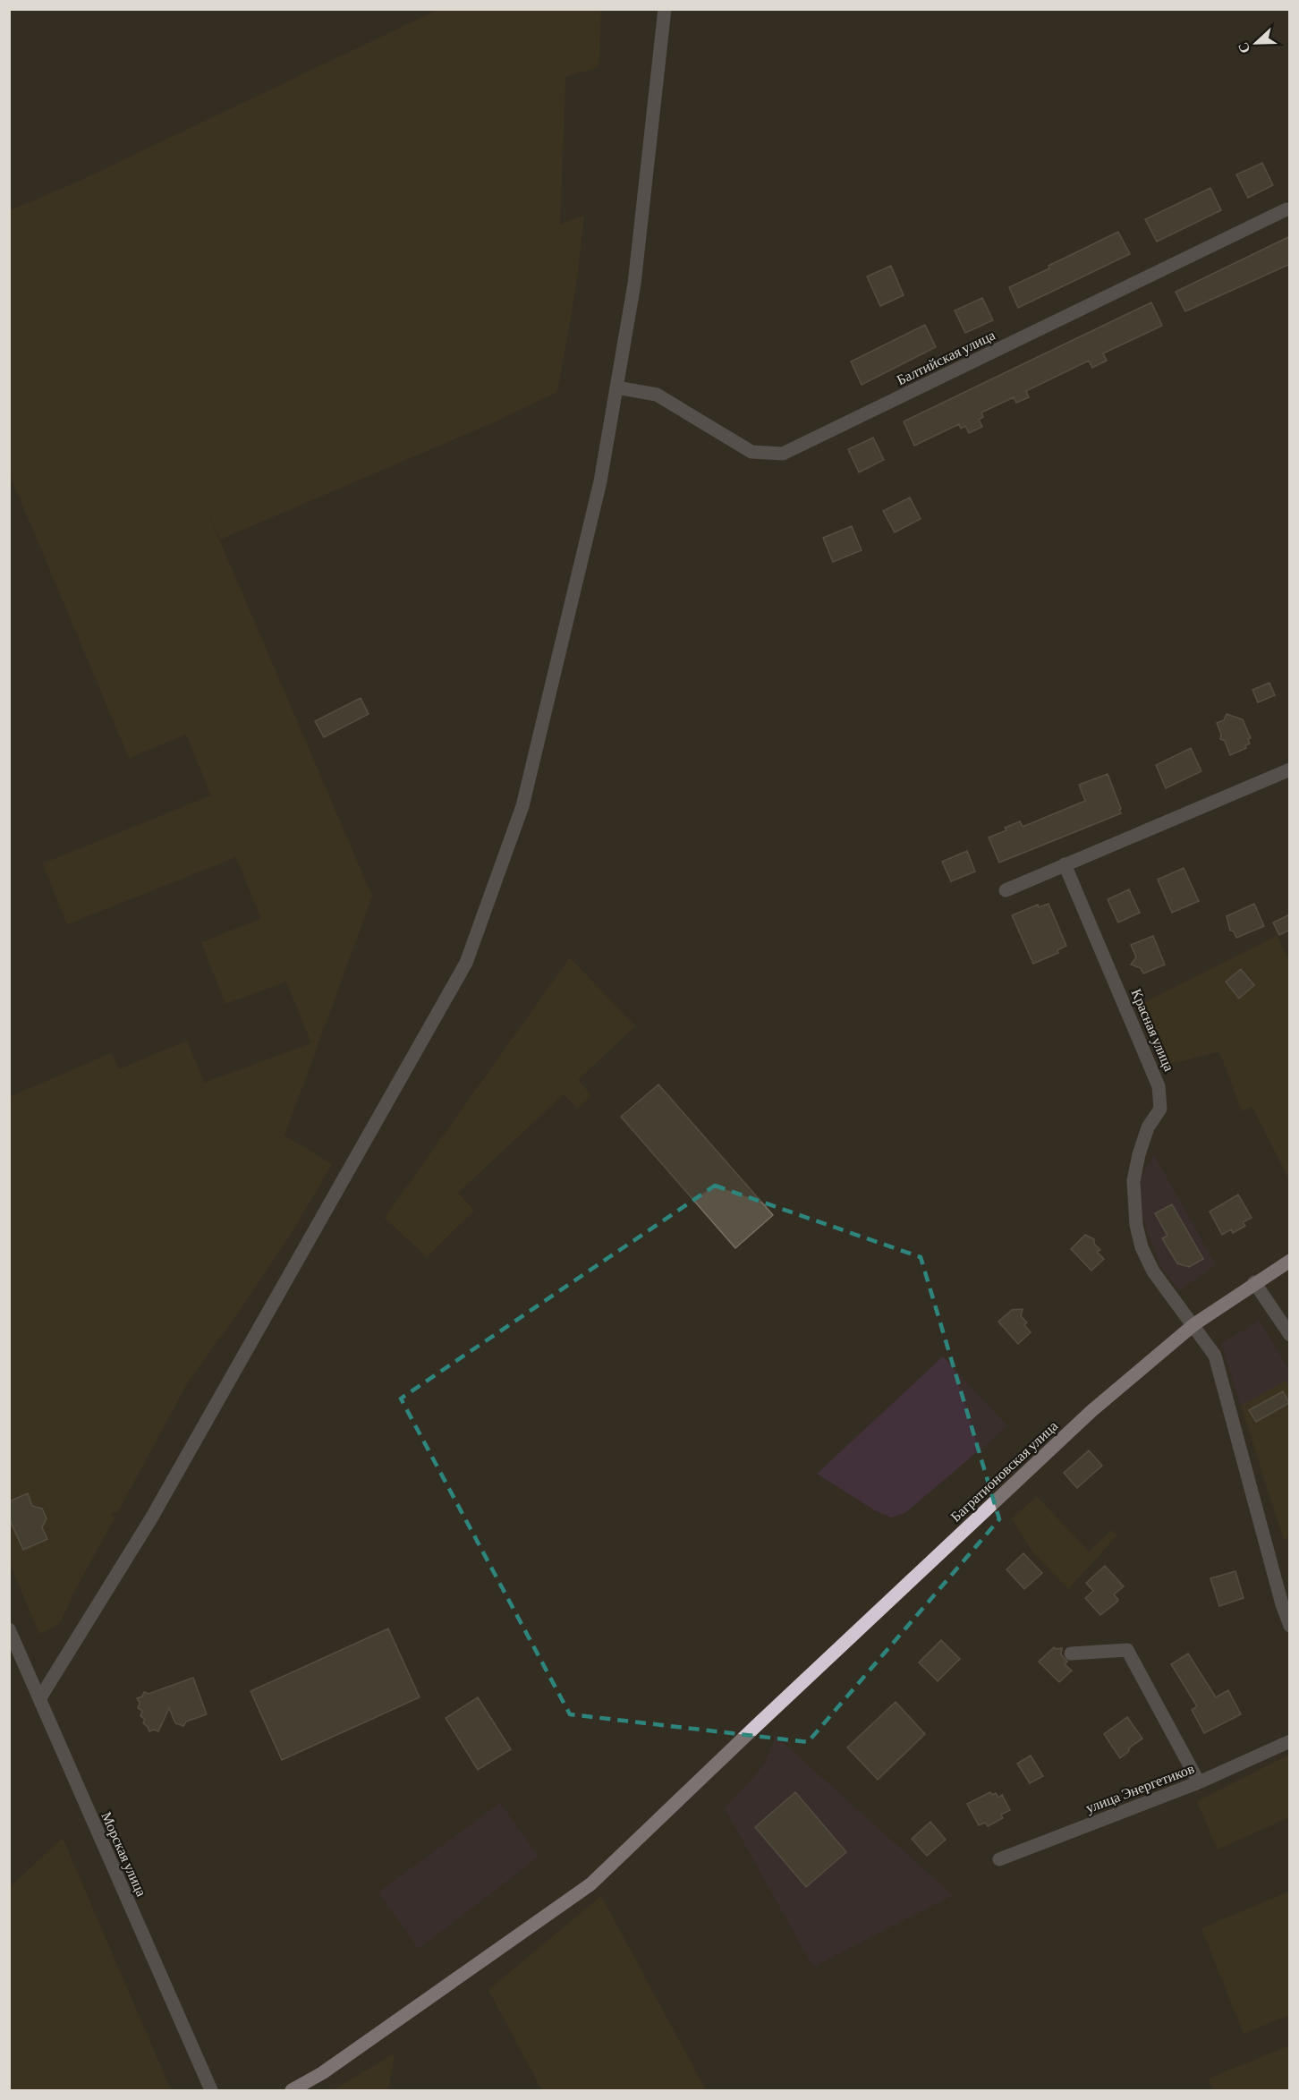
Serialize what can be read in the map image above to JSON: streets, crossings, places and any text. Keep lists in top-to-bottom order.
{
  "streets": {
    "main road": ["Багратионовская улица"],
    "street": [
      "Балтийская улица",
      "Красная улица",
      "улица Энергетиков",
      "Морская улица"
    ]
  },
  "crossings": [
    ["Красная улица", "Багратионовская улица"]
  ],
  "north": "left"
}
